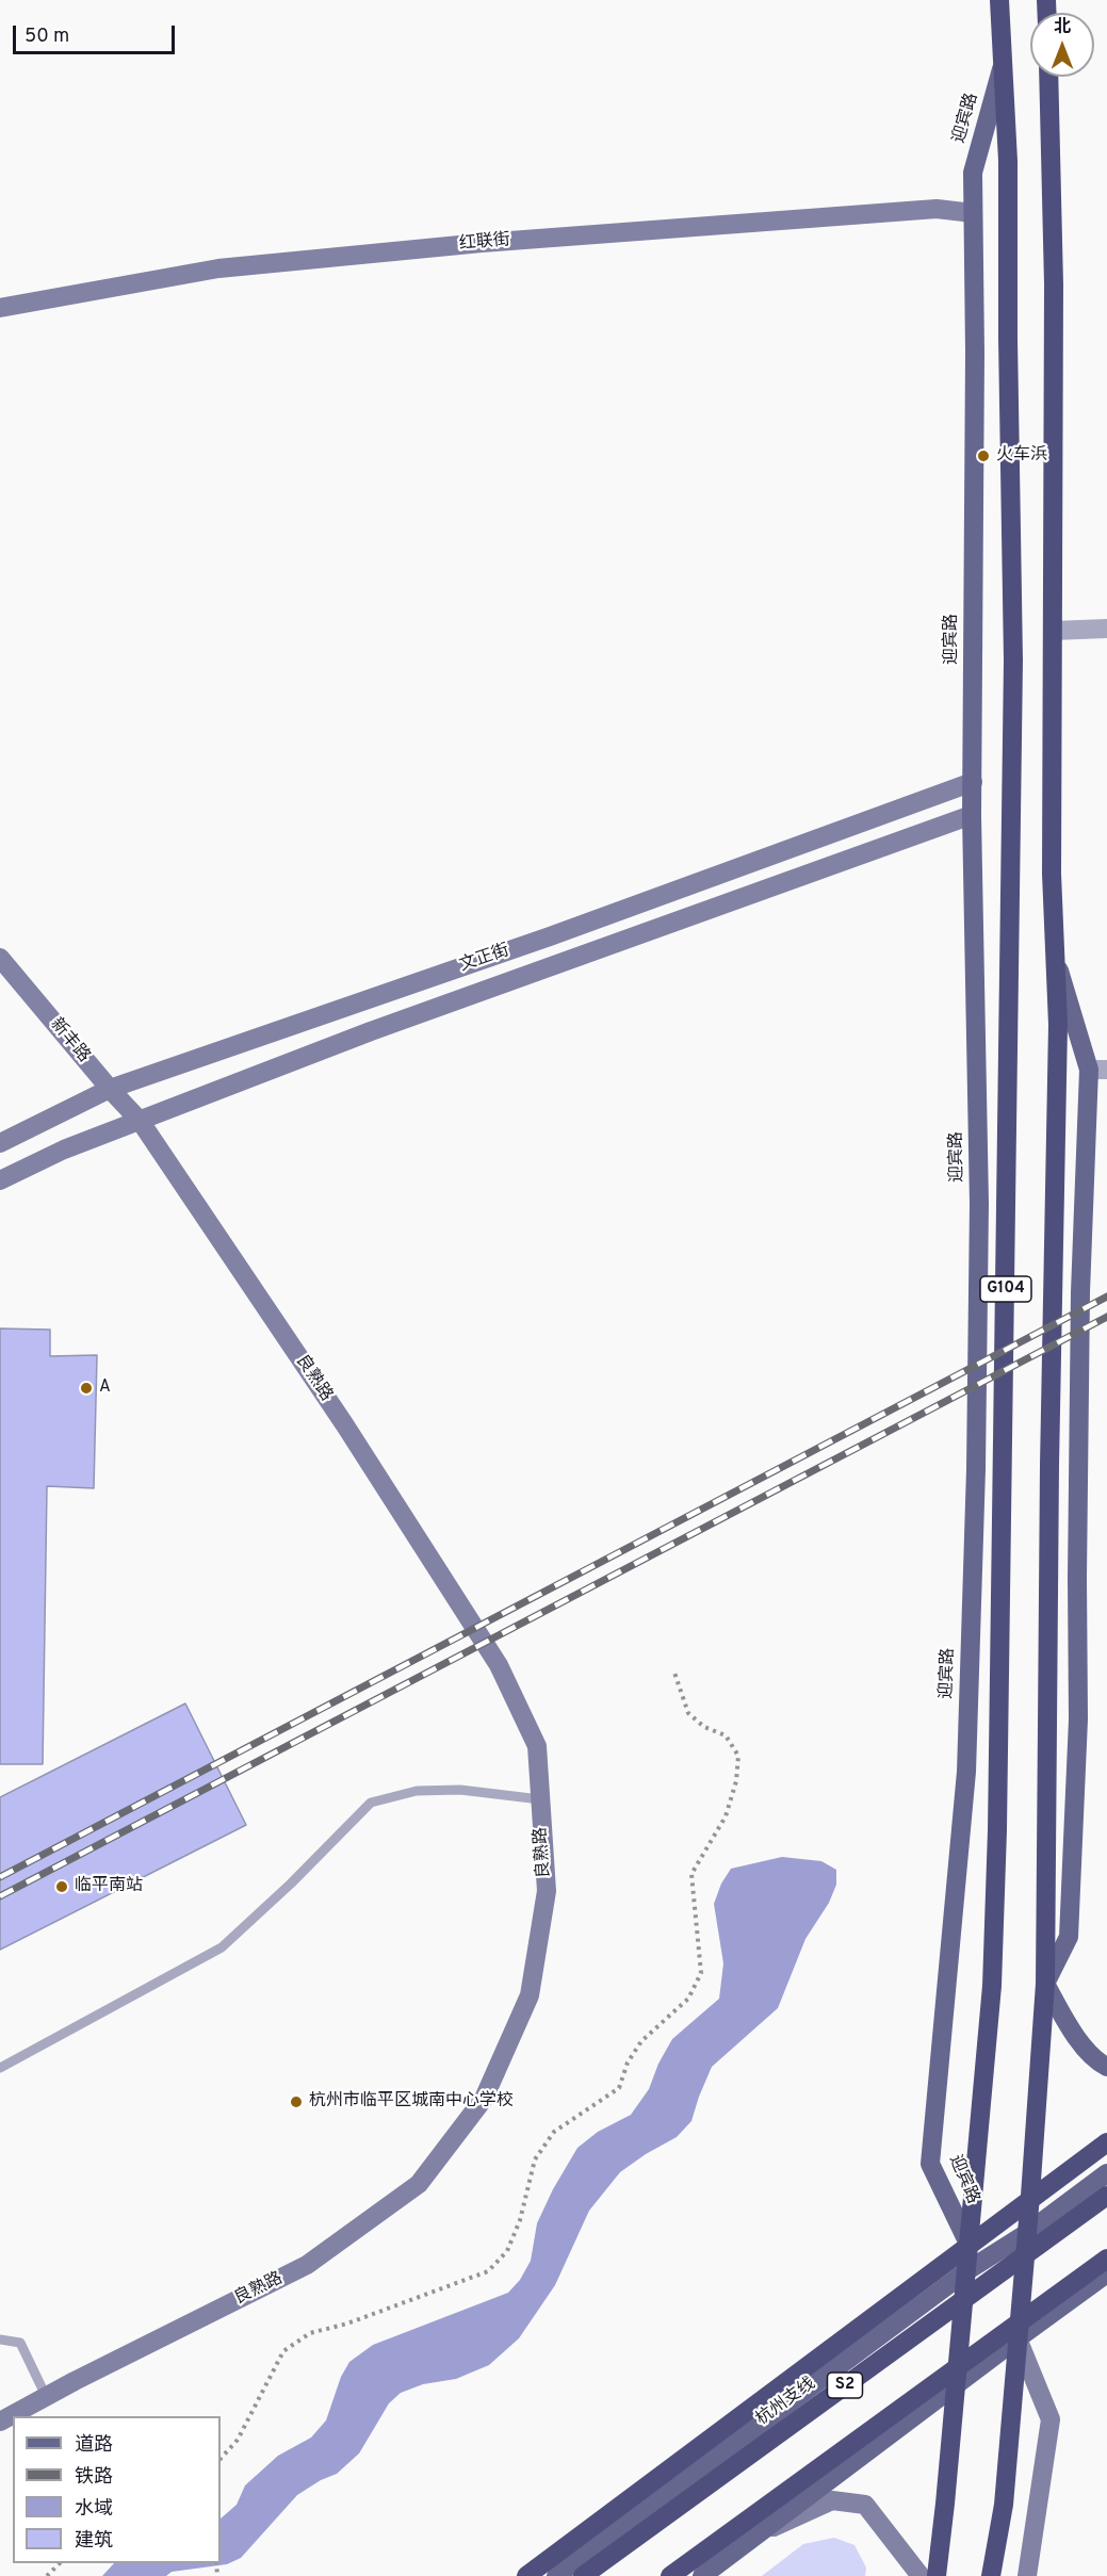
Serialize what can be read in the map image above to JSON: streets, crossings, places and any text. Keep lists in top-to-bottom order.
{
  "streets": {
    "highway": [
      "迎宾路",
      "G104",
      "S2",
      "杭州支线"
    ],
    "main road": [
      "红联街",
      "文正街",
      "新丰路",
      "良熟路"
    ]
  },
  "crossings": [
    ["迎宾路", "红联街"],
    ["迎宾路", "文正街"],
    ["文正街", "新丰路"],
    ["文正街", "良熟路"],
    ["新丰路", "良熟路"]
  ],
  "places": [
    "火车浜",
    "A",
    "临平南站",
    "杭州市临平区城南中心学校"
  ],
  "legend": [
    "道路",
    "铁路",
    "水域",
    "建筑"
  ],
  "scale_bar": "50 m",
  "north": "top"
}
